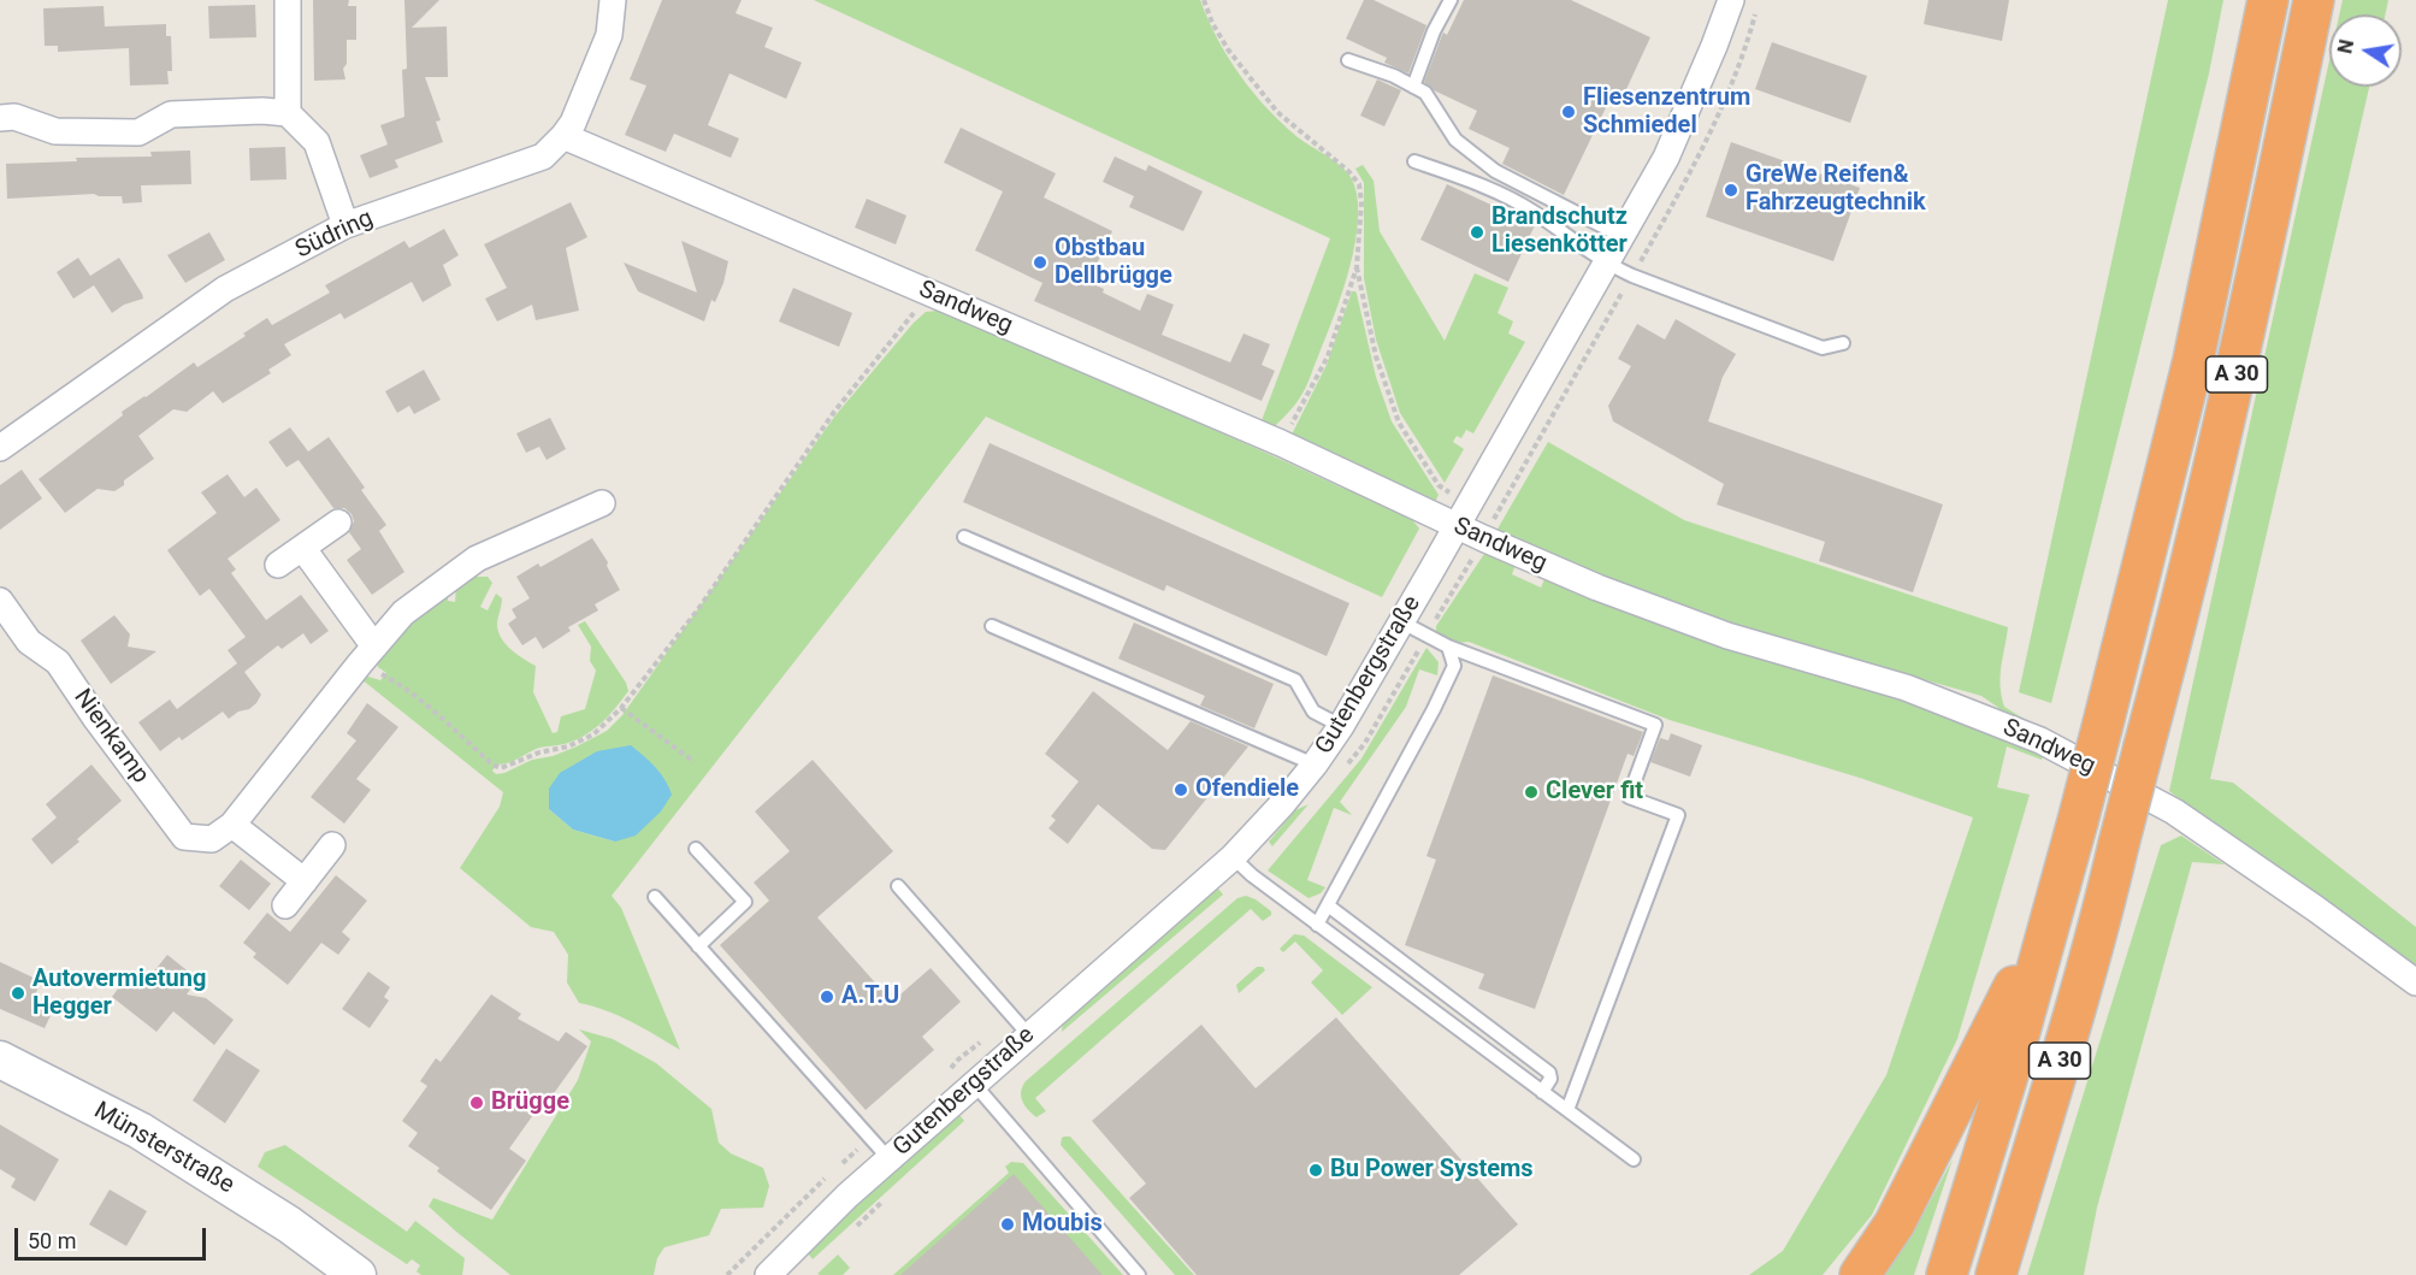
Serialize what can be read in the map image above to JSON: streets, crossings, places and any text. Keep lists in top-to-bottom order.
{
  "streets": {
    "highway": ["A 30"],
    "main road": ["Münsterstraße"],
    "street": [
      "Südring",
      "Sandweg",
      "Gutenbergstraße",
      "Nienkamp"
    ]
  },
  "crossings": [
    ["Südring", "Sandweg"],
    ["Sandweg", "Gutenbergstraße"]
  ],
  "places": [
    "Fliesenzentrum Schmiedel",
    "GreWe Reifen& Fahrzeugtechnik",
    "Brandschutz Liesenkötter",
    "Obstbau Dellbrügge",
    "Ofendiele",
    "Clever fit",
    "Autovermietung Hegger",
    "A.T.U",
    "Brügge",
    "Bu Power Systems",
    "Moubis"
  ],
  "scale_bar": "50 m",
  "north": "left"
}
